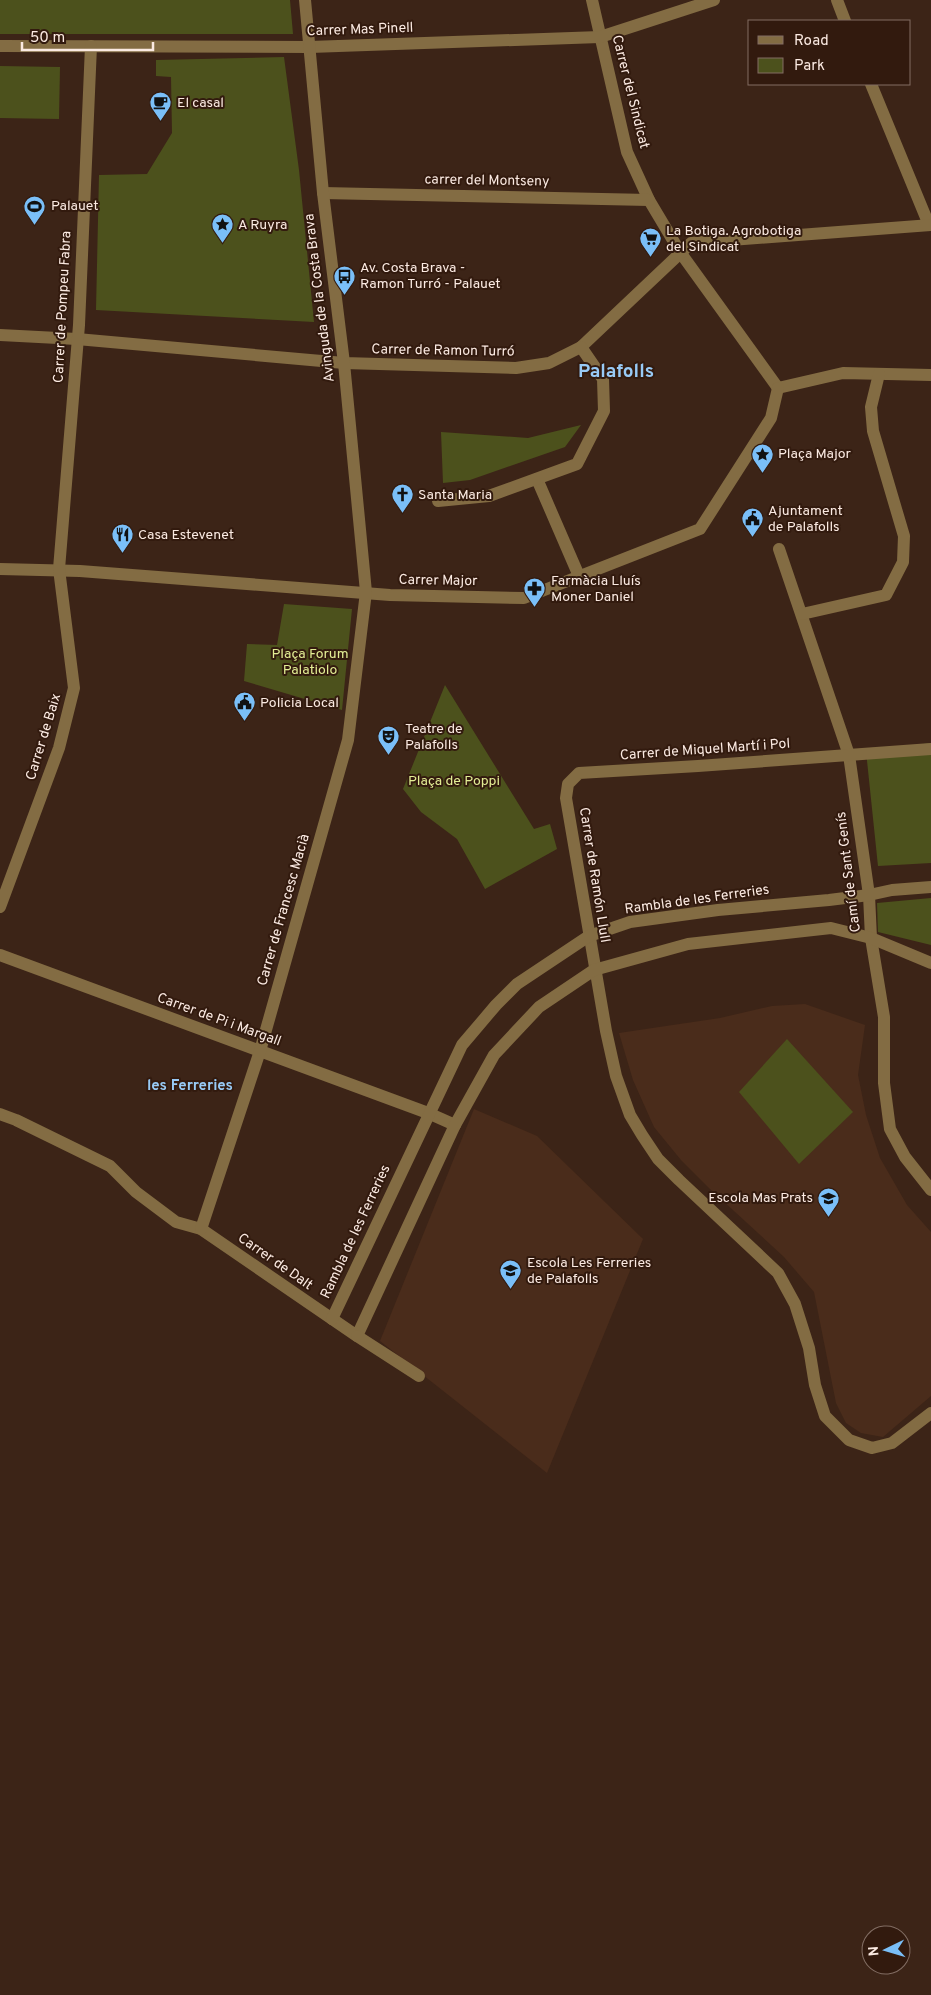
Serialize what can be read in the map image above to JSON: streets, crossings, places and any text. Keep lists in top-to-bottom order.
{
  "streets": {
    "street": [
      "Carrer Mas Pinell",
      "Carrer del Sindicat",
      "carrer del Montseny",
      "Avinguda de la Costa Brava",
      "Carrer de Pompeu Fabra",
      "Carrer de Ramon Turró",
      "Carrer Major",
      "Carrer de Baix",
      "Carrer de Miquel Martí i Pol",
      "Camí de Sant Genís",
      "Carrer de Ramón Llull",
      "Rambla de les Ferreries",
      "Carrer de Francesc Macià",
      "Carrer de Pi i Margall",
      "Carrer de Dalt"
    ]
  },
  "crossings": [
    ["Carrer Mas Pinell", "Carrer del Sindicat"],
    ["Carrer Mas Pinell", "Avinguda de la Costa Brava"],
    ["Carrer Mas Pinell", "Carrer de Pompeu Fabra"],
    ["Carrer del Sindicat", "carrer del Montseny"],
    ["Carrer del Sindicat", "Carrer de Ramon Turró"],
    ["Carrer del Sindicat", "Carrer Major"],
    ["carrer del Montseny", "Avinguda de la Costa Brava"],
    ["Avinguda de la Costa Brava", "Carrer de Ramon Turró"],
    ["Avinguda de la Costa Brava", "Carrer Major"],
    ["Avinguda de la Costa Brava", "Carrer de Francesc Macià"],
    ["Carrer de Pompeu Fabra", "Carrer de Ramon Turró"],
    ["Carrer de Pompeu Fabra", "Carrer Major"],
    ["Carrer de Pompeu Fabra", "Carrer de Baix"],
    ["Carrer Major", "Carrer de Baix"],
    ["Carrer Major", "Carrer de Francesc Macià"],
    ["Carrer de Miquel Martí i Pol", "Camí de Sant Genís"],
    ["Carrer de Miquel Martí i Pol", "Carrer de Ramón Llull"],
    ["Camí de Sant Genís", "Rambla de les Ferreries"],
    ["Carrer de Ramón Llull", "Rambla de les Ferreries"],
    ["Rambla de les Ferreries", "Carrer de Pi i Margall"],
    ["Rambla de les Ferreries", "Carrer de Dalt"],
    ["Carrer de Francesc Macià", "Carrer de Pi i Margall"],
    ["Carrer de Francesc Macià", "Carrer de Dalt"]
  ],
  "districts": ["Palafolls", "les Ferreries"],
  "parks": ["Plaça Forum Palatiolo", "Plaça de Poppi"],
  "places": {
    "cafe": ["El casal"],
    "sports": ["Palauet"],
    "place": ["A Ruyra", "Plaça Major"],
    "supermarket": ["La Botiga. Agrobotiga del Sindicat"],
    "bus stop": ["Av. Costa Brava - Ramon Turró - Palauet"],
    "church": ["Santa Maria"],
    "public building": ["Ajuntament de Palafolls", "Policia Local"],
    "restaurant": ["Casa Estevenet"],
    "pharmacy": ["Farmàcia Lluís Moner Daniel"],
    "theatre": ["Teatre de Palafolls"],
    "school or university": ["Escola Mas Prats", "Escola Les Ferreries de Palafolls"]
  },
  "legend": ["Road", "Park"],
  "scale_bar": "50 m",
  "north": "left"
}
